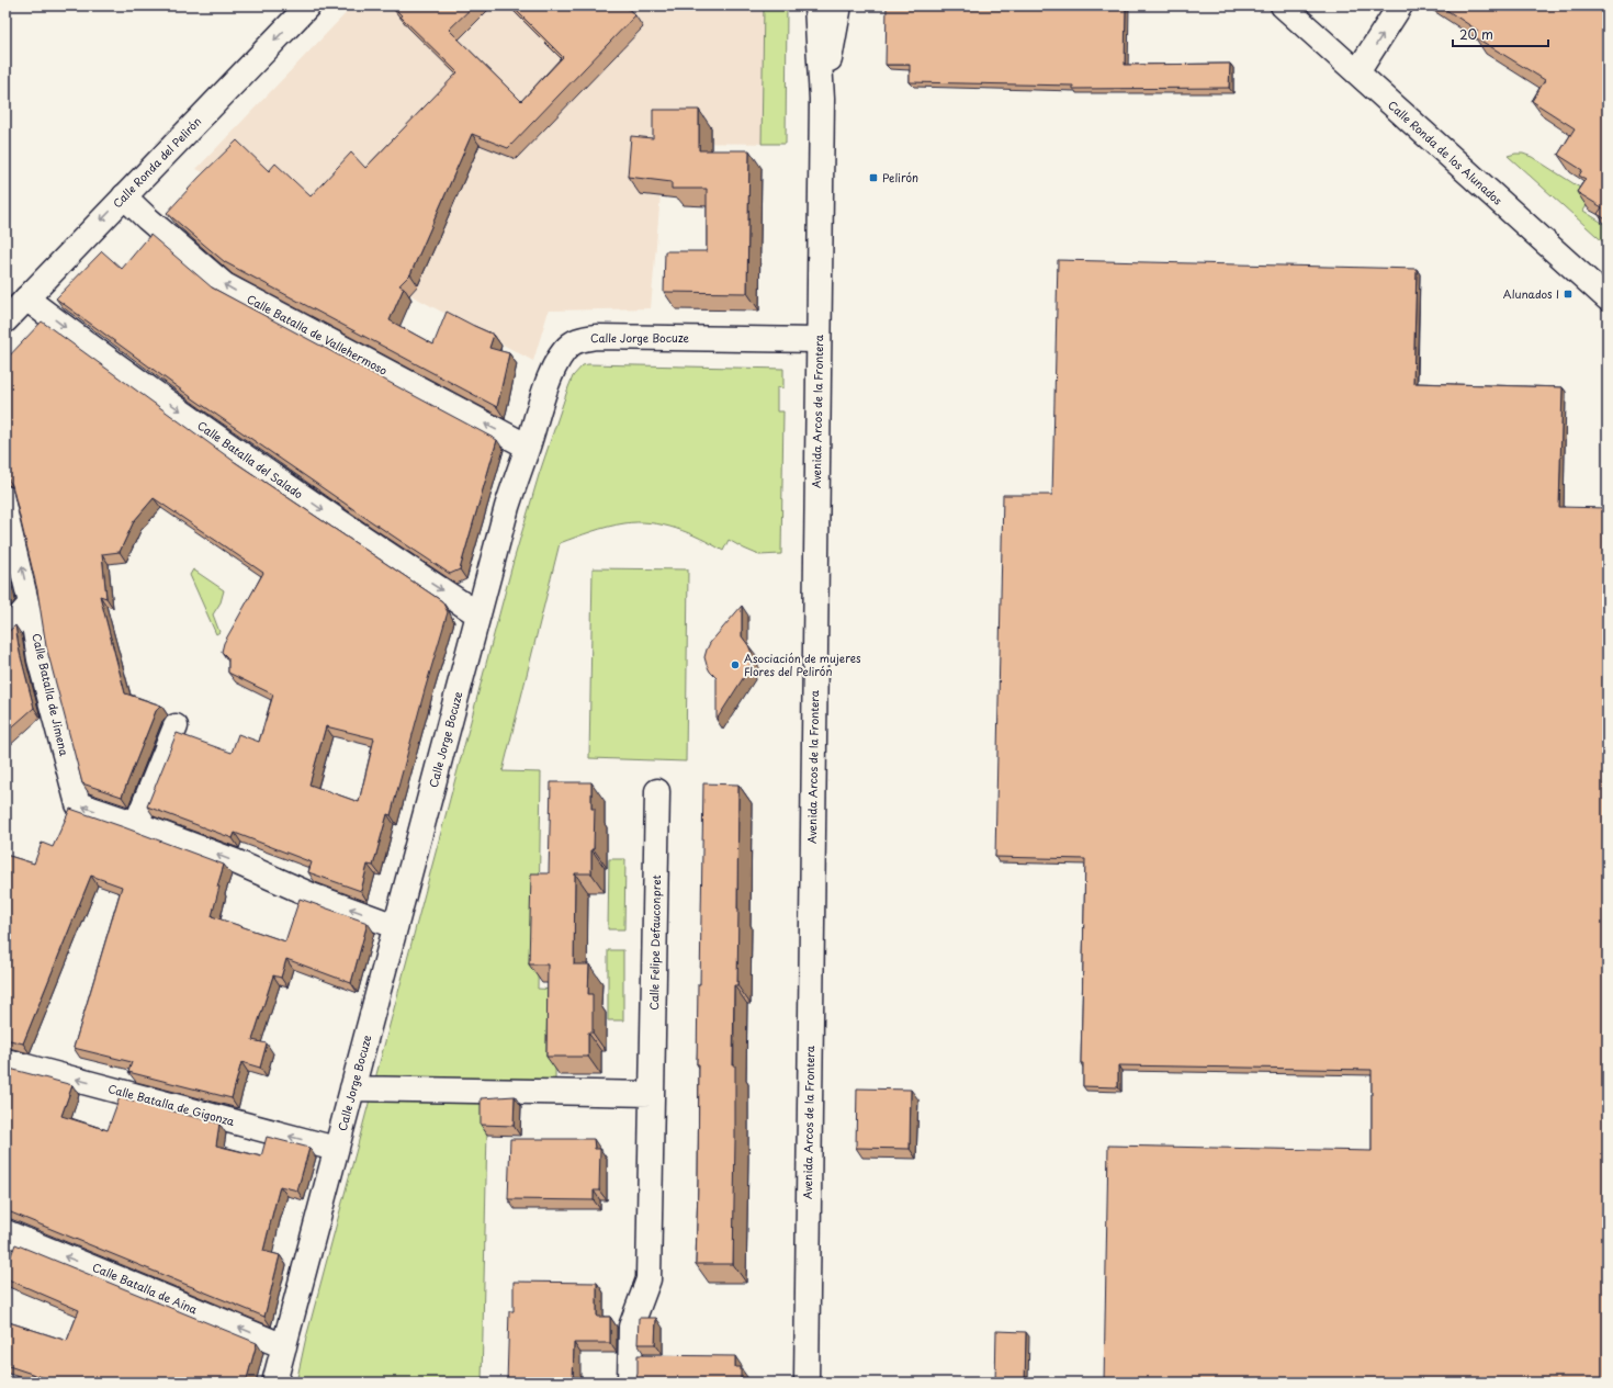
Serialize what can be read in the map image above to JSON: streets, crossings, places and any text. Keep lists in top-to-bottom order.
{
  "streets": {
    "street": [
      "Calle Ronda de los Alunados",
      "Calle Ronda del Pelirón",
      "Calle Batalla de Vallehermoso",
      "Calle Jorge Bocuze",
      "Avenida Arcos de la Frontera",
      "Calle Batalla del Salado",
      "Calle Batalla de Jimena",
      "Calle Felipe Defauconpret",
      "Calle Batalla de Gigonza",
      "Calle Batalla de Aina"
    ]
  },
  "crossings": [
    ["Calle Ronda del Pelirón", "Calle Batalla de Vallehermoso"],
    ["Calle Ronda del Pelirón", "Calle Batalla del Salado"],
    ["Calle Batalla de Vallehermoso", "Calle Jorge Bocuze"],
    ["Calle Jorge Bocuze", "Avenida Arcos de la Frontera"],
    ["Calle Jorge Bocuze", "Calle Batalla del Salado"],
    ["Calle Jorge Bocuze", "Calle Batalla de Jimena"],
    ["Calle Jorge Bocuze", "Calle Batalla de Gigonza"],
    ["Calle Jorge Bocuze", "Calle Batalla de Aina"]
  ],
  "one_way": [
    "Calle Ronda del Pelirón",
    "Calle Batalla de Vallehermoso",
    "Calle Batalla del Salado",
    "Calle Batalla de Jimena",
    "Calle Batalla de Gigonza",
    "Calle Batalla de Aina"
  ],
  "places": {
    "transit": ["Pelirón", "Alunados I"],
    "other": ["Asociación de mujeres Flores del Pelirón"]
  },
  "scale_bar": "20 m"
}
